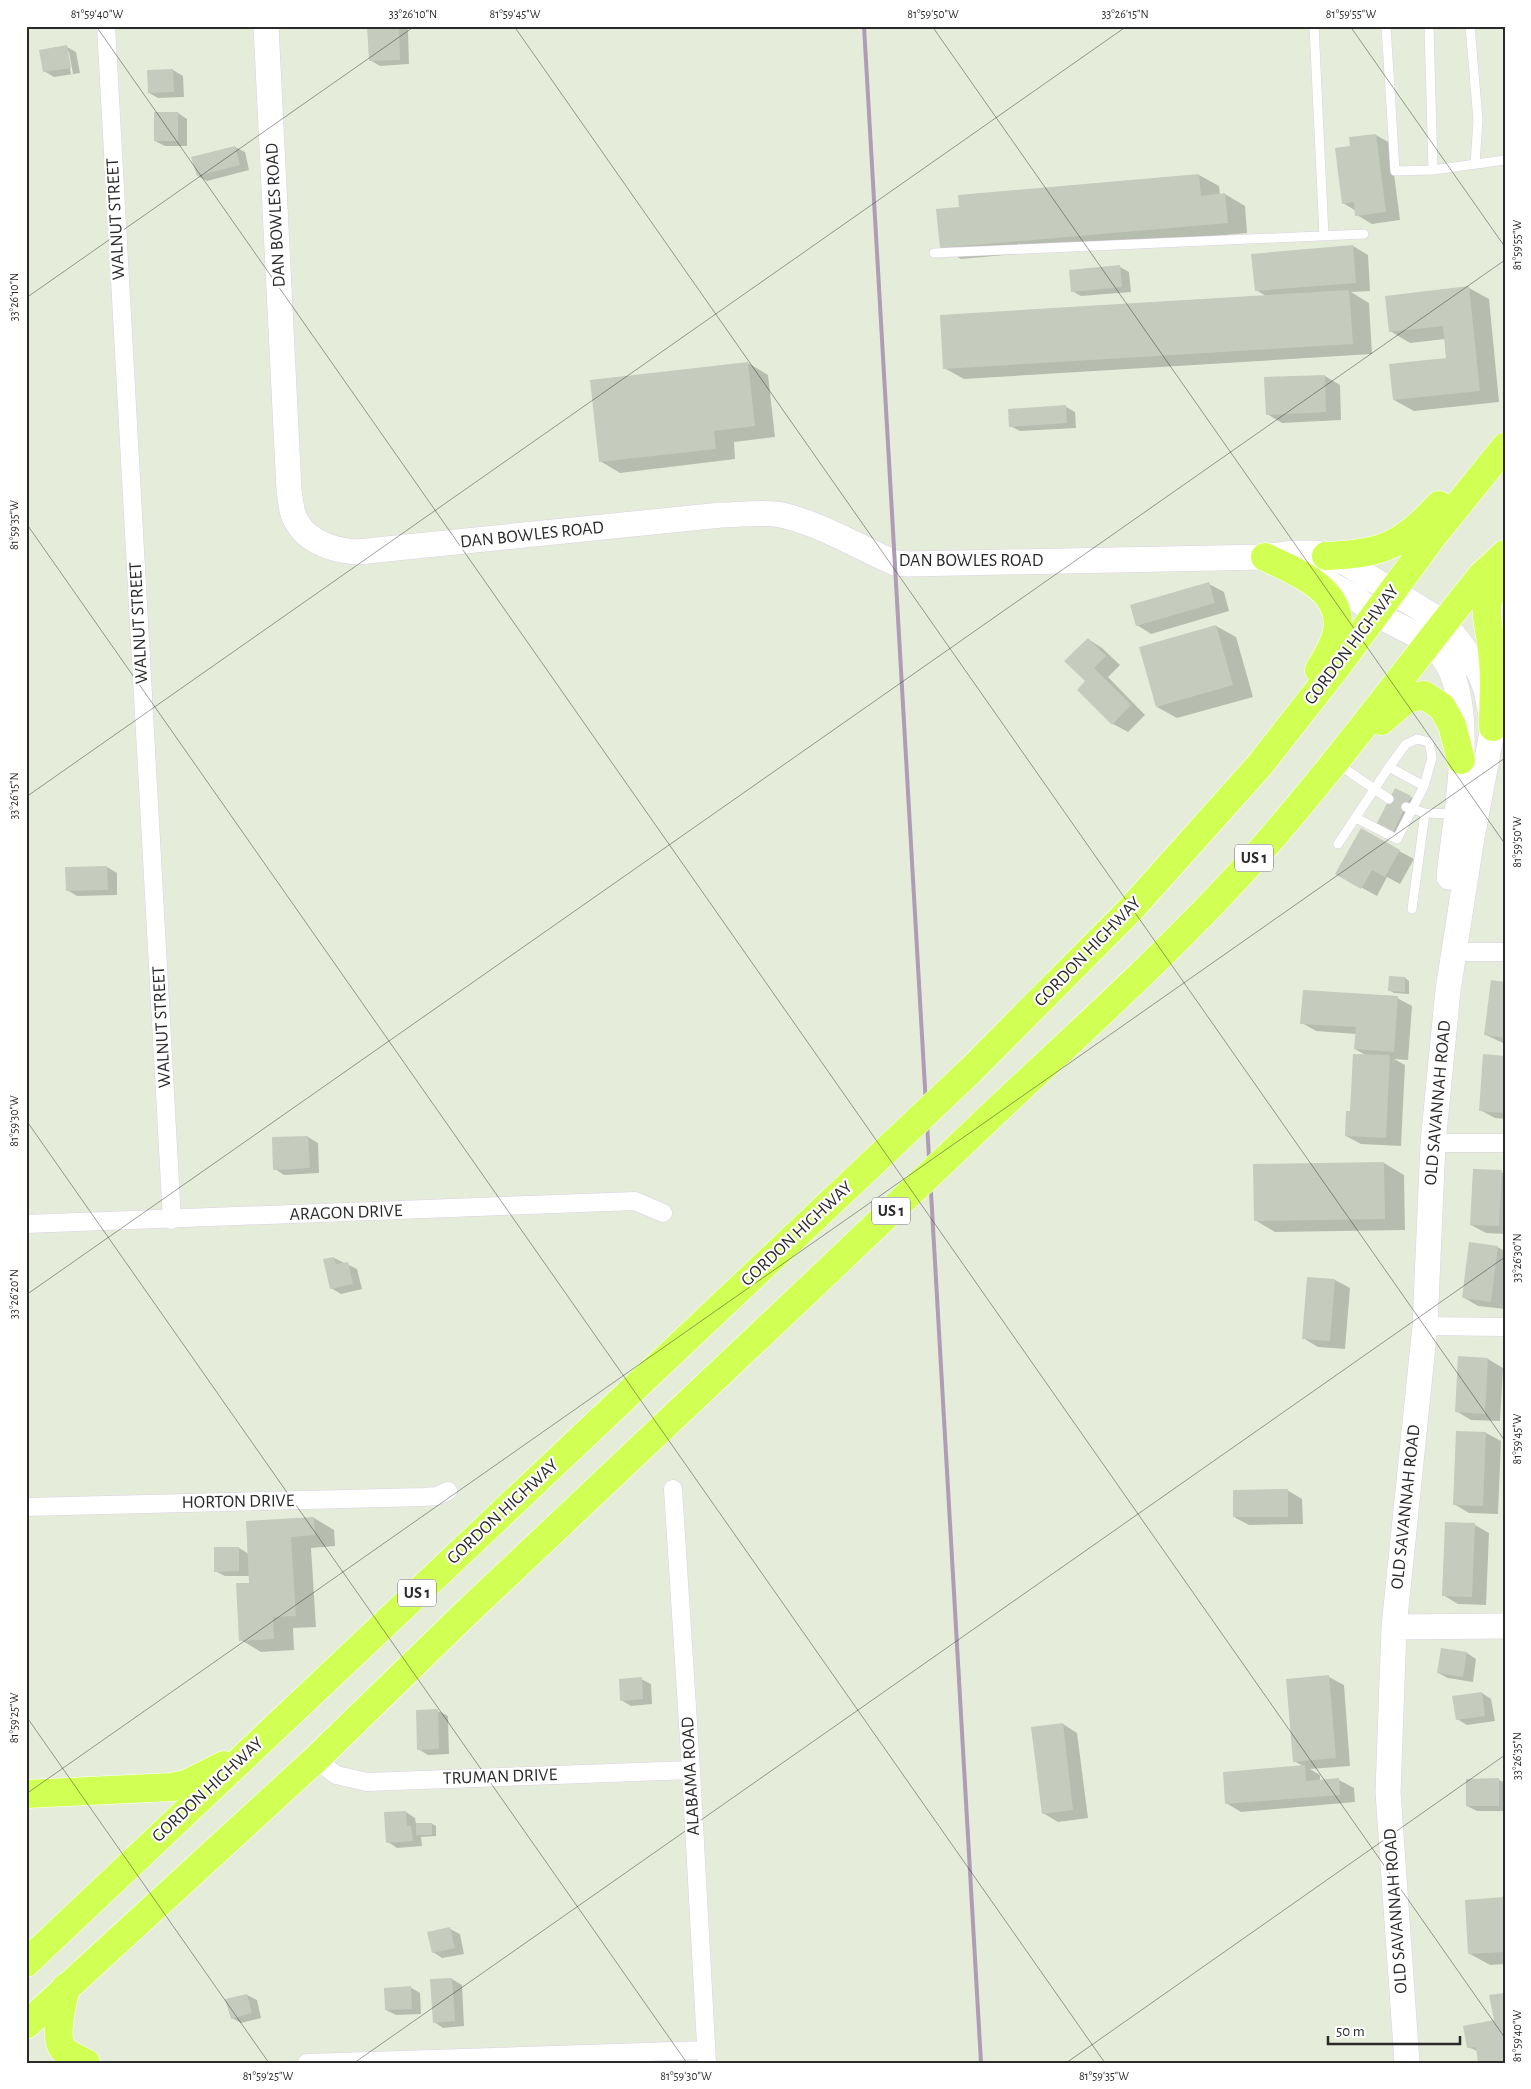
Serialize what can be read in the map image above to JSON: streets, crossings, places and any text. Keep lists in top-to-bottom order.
{
  "streets": {
    "highway": ["GORDON HIGHWAY", "US 1"],
    "street": [
      "DAN BOWLES ROAD",
      "WALNUT STREET",
      "OLD SAVANNAH ROAD",
      "ARAGON DRIVE",
      "HORTON DRIVE",
      "ALABAMA ROAD",
      "TRUMAN DRIVE"
    ]
  },
  "crossings": [
    ["DAN BOWLES ROAD", "GORDON HIGHWAY"],
    ["DAN BOWLES ROAD", "OLD SAVANNAH ROAD"],
    ["WALNUT STREET", "ARAGON DRIVE"],
    ["GORDON HIGHWAY", "OLD SAVANNAH ROAD"],
    ["US 1", "OLD SAVANNAH ROAD"],
    ["US 1", "TRUMAN DRIVE"],
    ["ALABAMA ROAD", "TRUMAN DRIVE"]
  ],
  "scale_bar": "50 m",
  "coordinates": [
    "81°59'40\"W",
    "33°26'10\"N",
    "81°59'45\"W",
    "81°59'50\"W",
    "33°26'15\"N",
    "81°59'55\"W",
    "81°59'35\"W",
    "81°59'30\"W",
    "33°26'30\"N",
    "33°26'20\"N",
    "81°59'25\"W",
    "33°26'35\"N"
  ]
}
